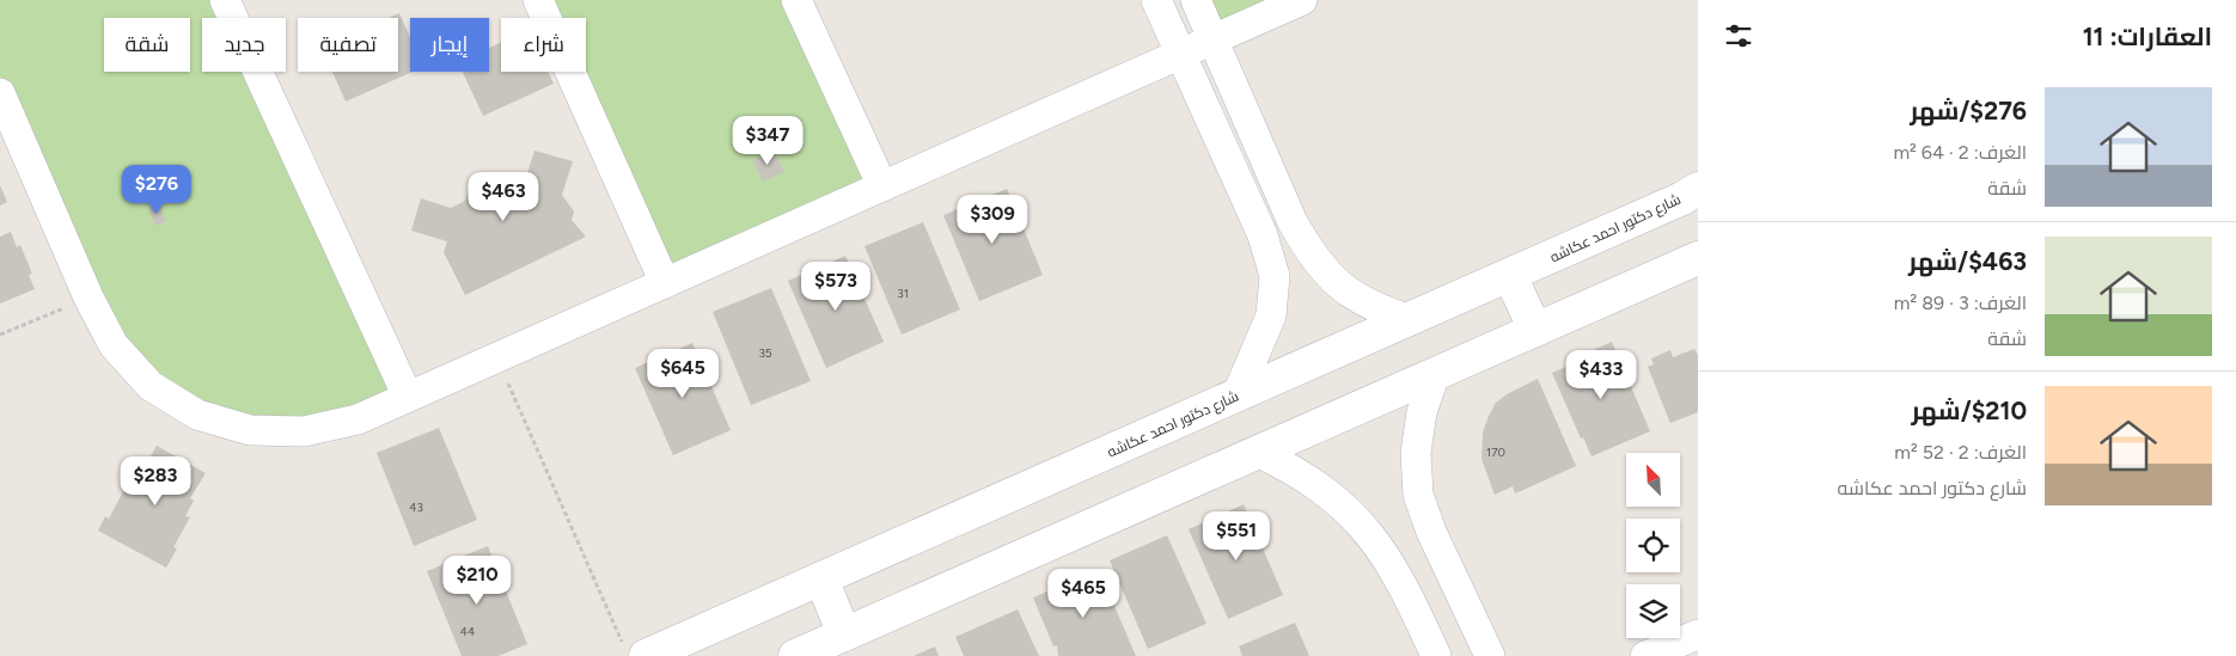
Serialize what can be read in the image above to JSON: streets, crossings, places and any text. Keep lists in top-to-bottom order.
{
  "streets": {
    "street": ["شارع دكتور احمد عكاشه"]
  },
  "house_numbers": [
    "31",
    "35",
    "170",
    "43",
    "44"
  ],
  "north": "top left",
  "page": {
    "heading": "العقارات: 11",
    "chip": [
      "شراء",
      "إيجار",
      "تصفية",
      "جديد",
      "شقة"
    ],
    "list": [
      {
        "name": "$276/شهر",
        "note": "الغرف: 2 · 64 m² · شقة"
      },
      {
        "name": "$463/شهر",
        "note": "الغرف: 3 · 89 m² · شقة"
      },
      {
        "name": "$210/شهر",
        "note": "الغرف: 2 · 52 m² · شارع دكتور احمد عكاشه"
      }
    ],
    "price": [
      "$347",
      "$276",
      "$463",
      "$309",
      "$573",
      "$645",
      "$433",
      "$283",
      "$551",
      "$210",
      "$465"
    ]
  }
}
